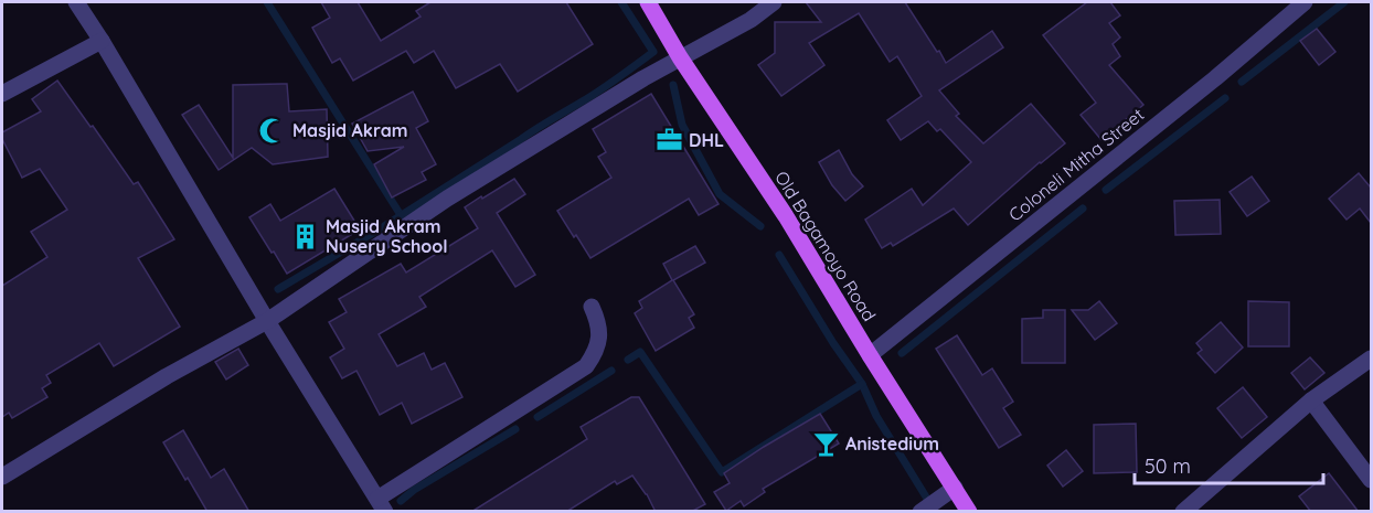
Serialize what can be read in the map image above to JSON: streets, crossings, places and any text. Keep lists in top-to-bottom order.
{
  "streets": {
    "main road": ["Old Bagamoyo Road"],
    "street": ["Coloneli Mitha Street"]
  },
  "crossings": [
    ["Coloneli Mitha Street", "Old Bagamoyo Road"]
  ],
  "places": {
    "mosque": ["Masjid Akram"],
    "office": ["DHL"],
    "building": ["Masjid Akram Nusery School"],
    "bar": ["Anistedium"]
  },
  "scale_bar": "50 m"
}
